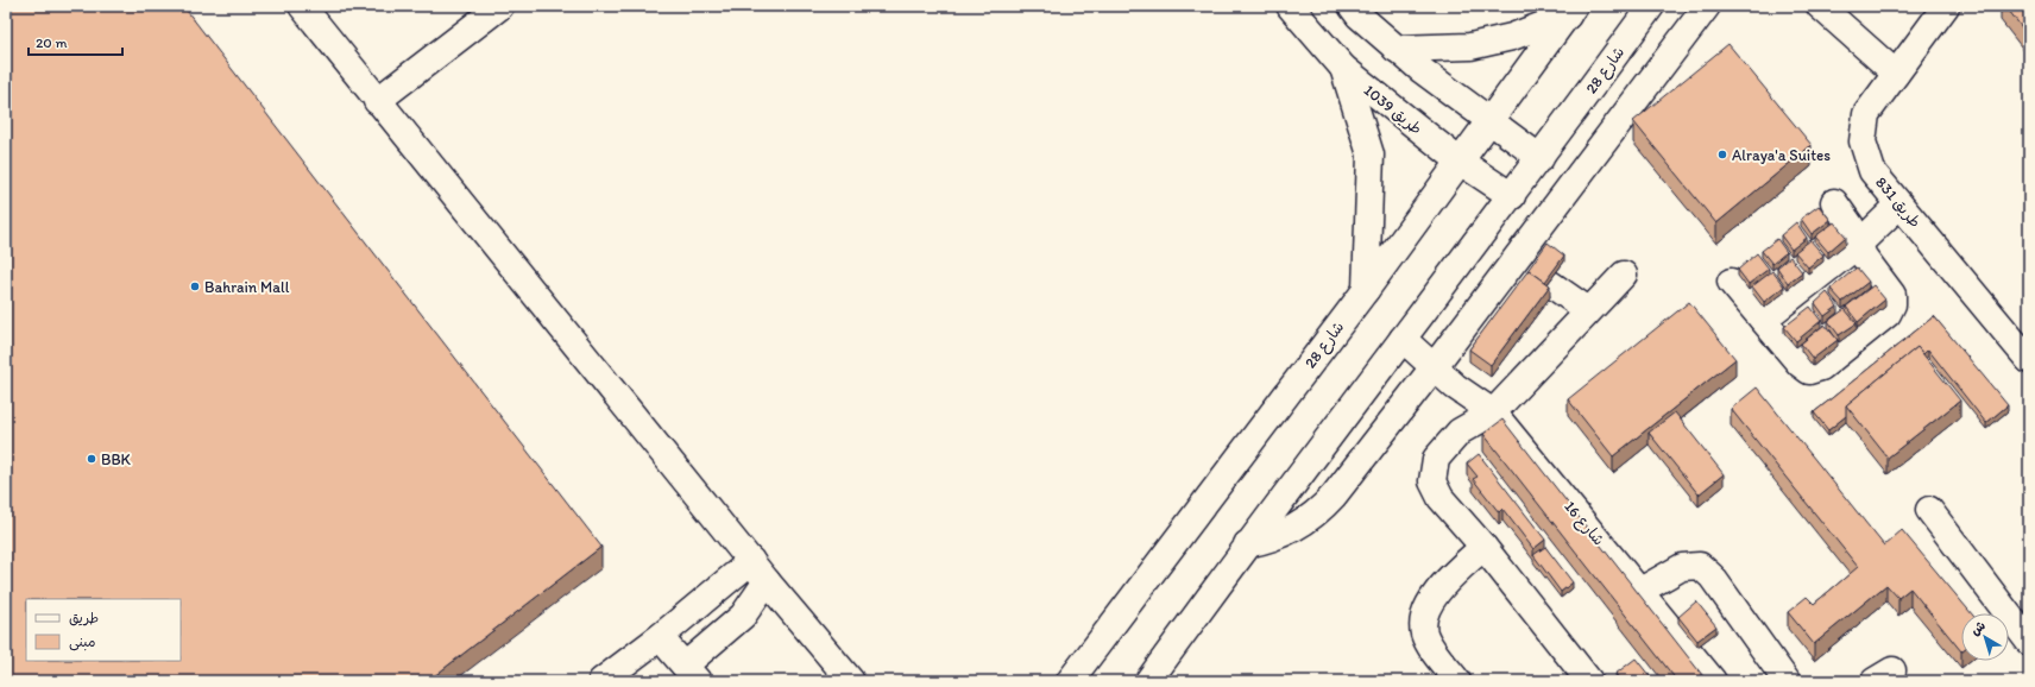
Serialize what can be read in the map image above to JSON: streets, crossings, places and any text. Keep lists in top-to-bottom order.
{
  "streets": {
    "street": [
      "شارع 28",
      "طريق 1039",
      "طريق 831",
      "شارع 16"
    ]
  },
  "crossings": [
    ["شارع 28", "طريق 1039"],
    ["شارع 28", "شارع 16"]
  ],
  "places": ["Alraya'a Suites", "Bahrain Mall", "BBK"],
  "legend": ["طريق", "مبنى"],
  "scale_bar": "20 m",
  "north": "top left"
}
